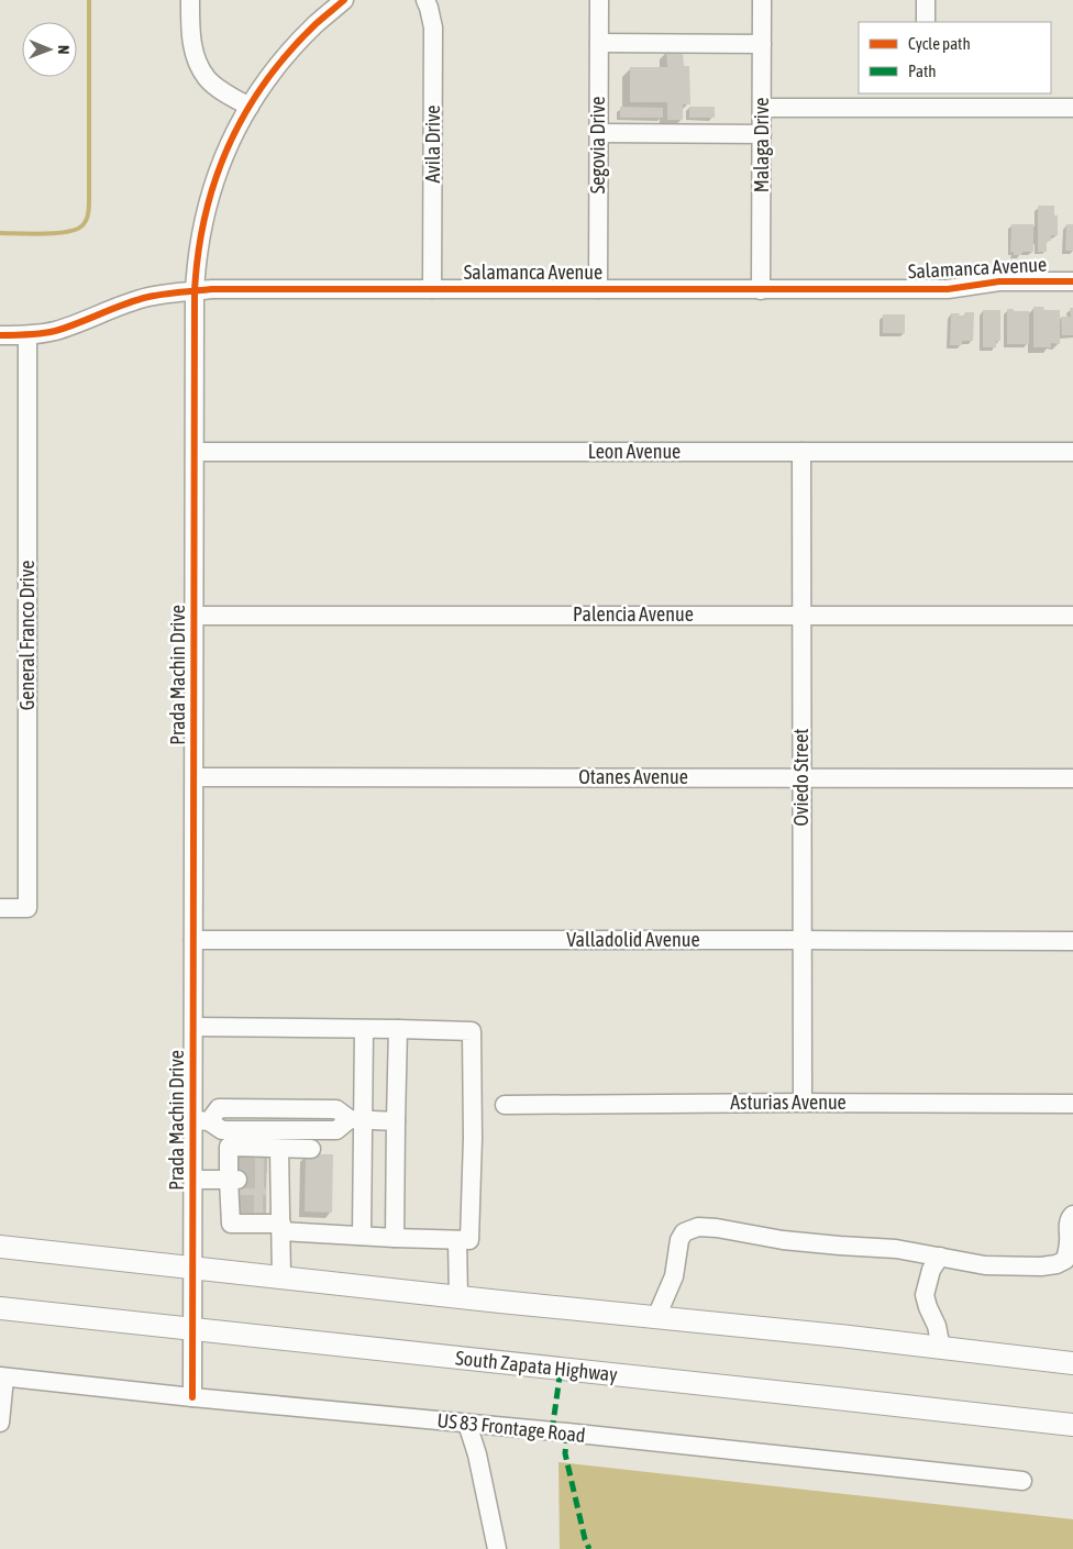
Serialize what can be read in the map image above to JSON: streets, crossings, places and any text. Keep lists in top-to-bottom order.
{
  "streets": {
    "main road": ["South Zapata Highway"],
    "street": [
      "Avila Drive",
      "Segovia Drive",
      "Malaga Drive",
      "Salamanca Avenue",
      "Leon Avenue",
      "Palencia Avenue",
      "General Franco Drive",
      "Prada Machin Drive",
      "Otanes Avenue",
      "Oviedo Street",
      "Valladolid Avenue",
      "Asturias Avenue",
      "US 83 Frontage Road"
    ]
  },
  "crossings": [
    ["Avila Drive", "Salamanca Avenue"],
    ["Segovia Drive", "Salamanca Avenue"],
    ["Malaga Drive", "Salamanca Avenue"],
    ["Salamanca Avenue", "General Franco Drive"],
    ["Salamanca Avenue", "Prada Machin Drive"],
    ["Leon Avenue", "Prada Machin Drive"],
    ["Leon Avenue", "Oviedo Street"],
    ["Palencia Avenue", "Prada Machin Drive"],
    ["Palencia Avenue", "Oviedo Street"],
    ["Prada Machin Drive", "Otanes Avenue"],
    ["Prada Machin Drive", "Valladolid Avenue"],
    ["Prada Machin Drive", "South Zapata Highway"],
    ["Prada Machin Drive", "US 83 Frontage Road"],
    ["Otanes Avenue", "Oviedo Street"],
    ["Oviedo Street", "Valladolid Avenue"],
    ["Oviedo Street", "Asturias Avenue"]
  ],
  "legend": ["Cycle path", "Path"],
  "north": "right"
}
